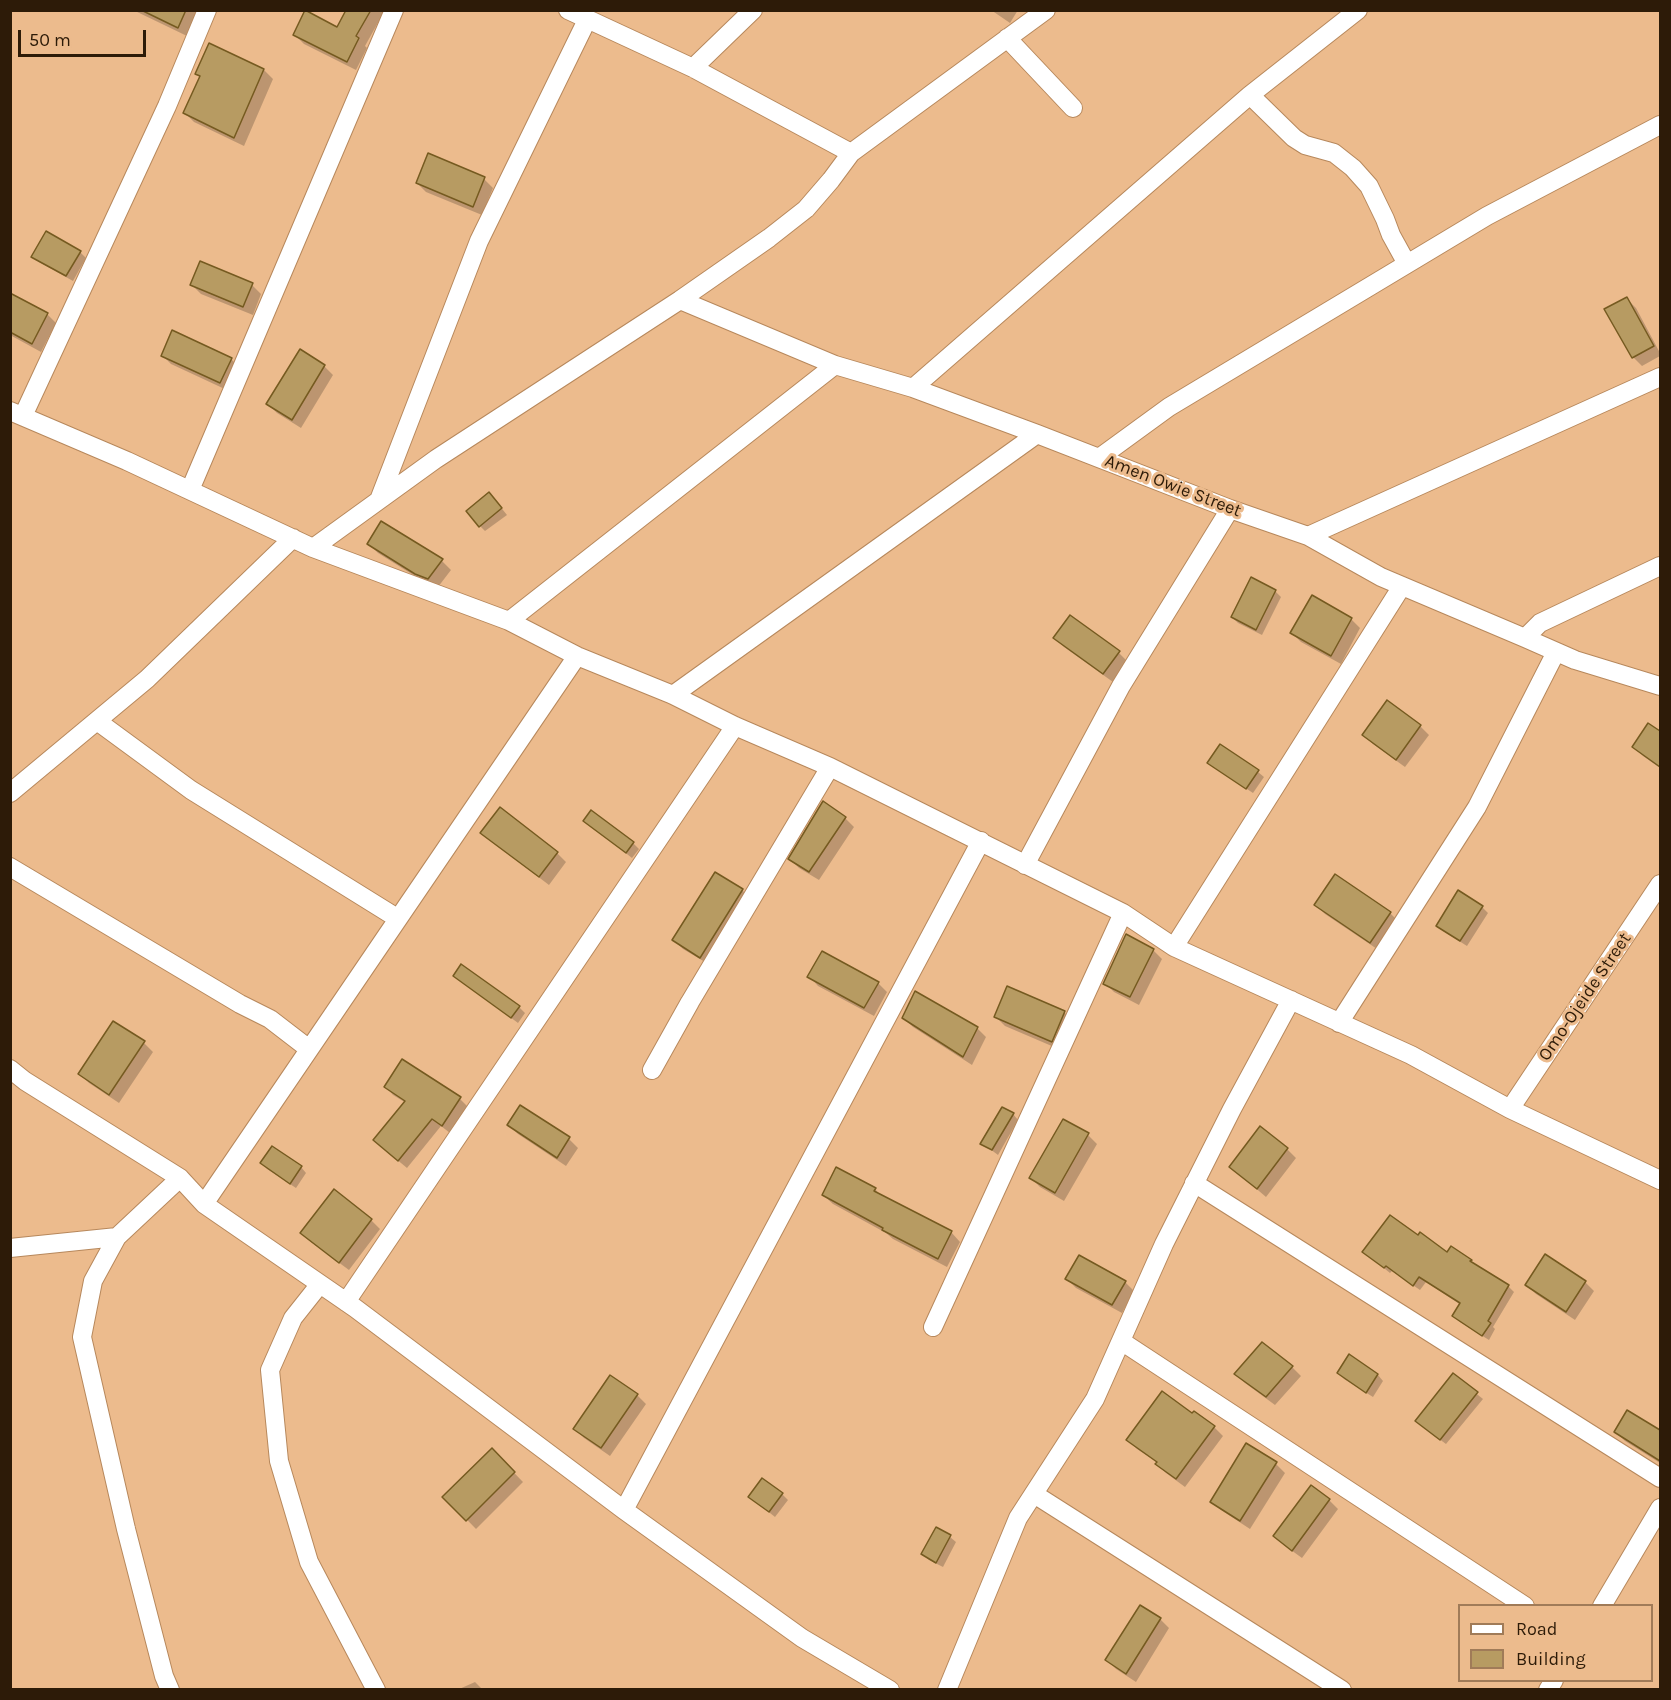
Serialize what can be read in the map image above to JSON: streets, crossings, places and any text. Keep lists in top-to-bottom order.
{
  "streets": {
    "street": ["Amen Owie Street", "Omo-Ojeide Street"]
  },
  "legend": ["Road", "Building"],
  "scale_bar": "50 m"
}
